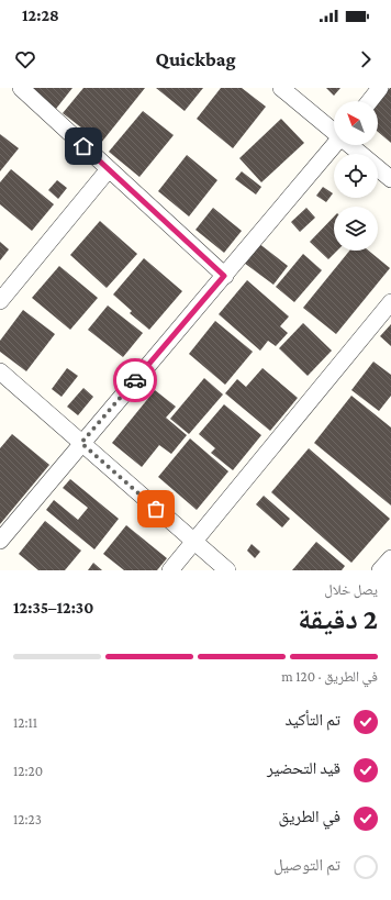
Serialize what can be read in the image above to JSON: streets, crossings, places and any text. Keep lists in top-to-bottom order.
{
  "north": "top left",
  "page": {
    "status": "12:28",
    "header": "Quickbag",
    "heading": ["2 دقيقة", "يصل خلال", "12:30–12:35"],
    "bar": "في الطريق · 120 m",
    "list": [
      ["تم التأكيد", "12:11"],
      ["قيد التحضير", "12:20"],
      ["في الطريق", "12:23"],
      "تم التوصيل"
    ]
  }
}
